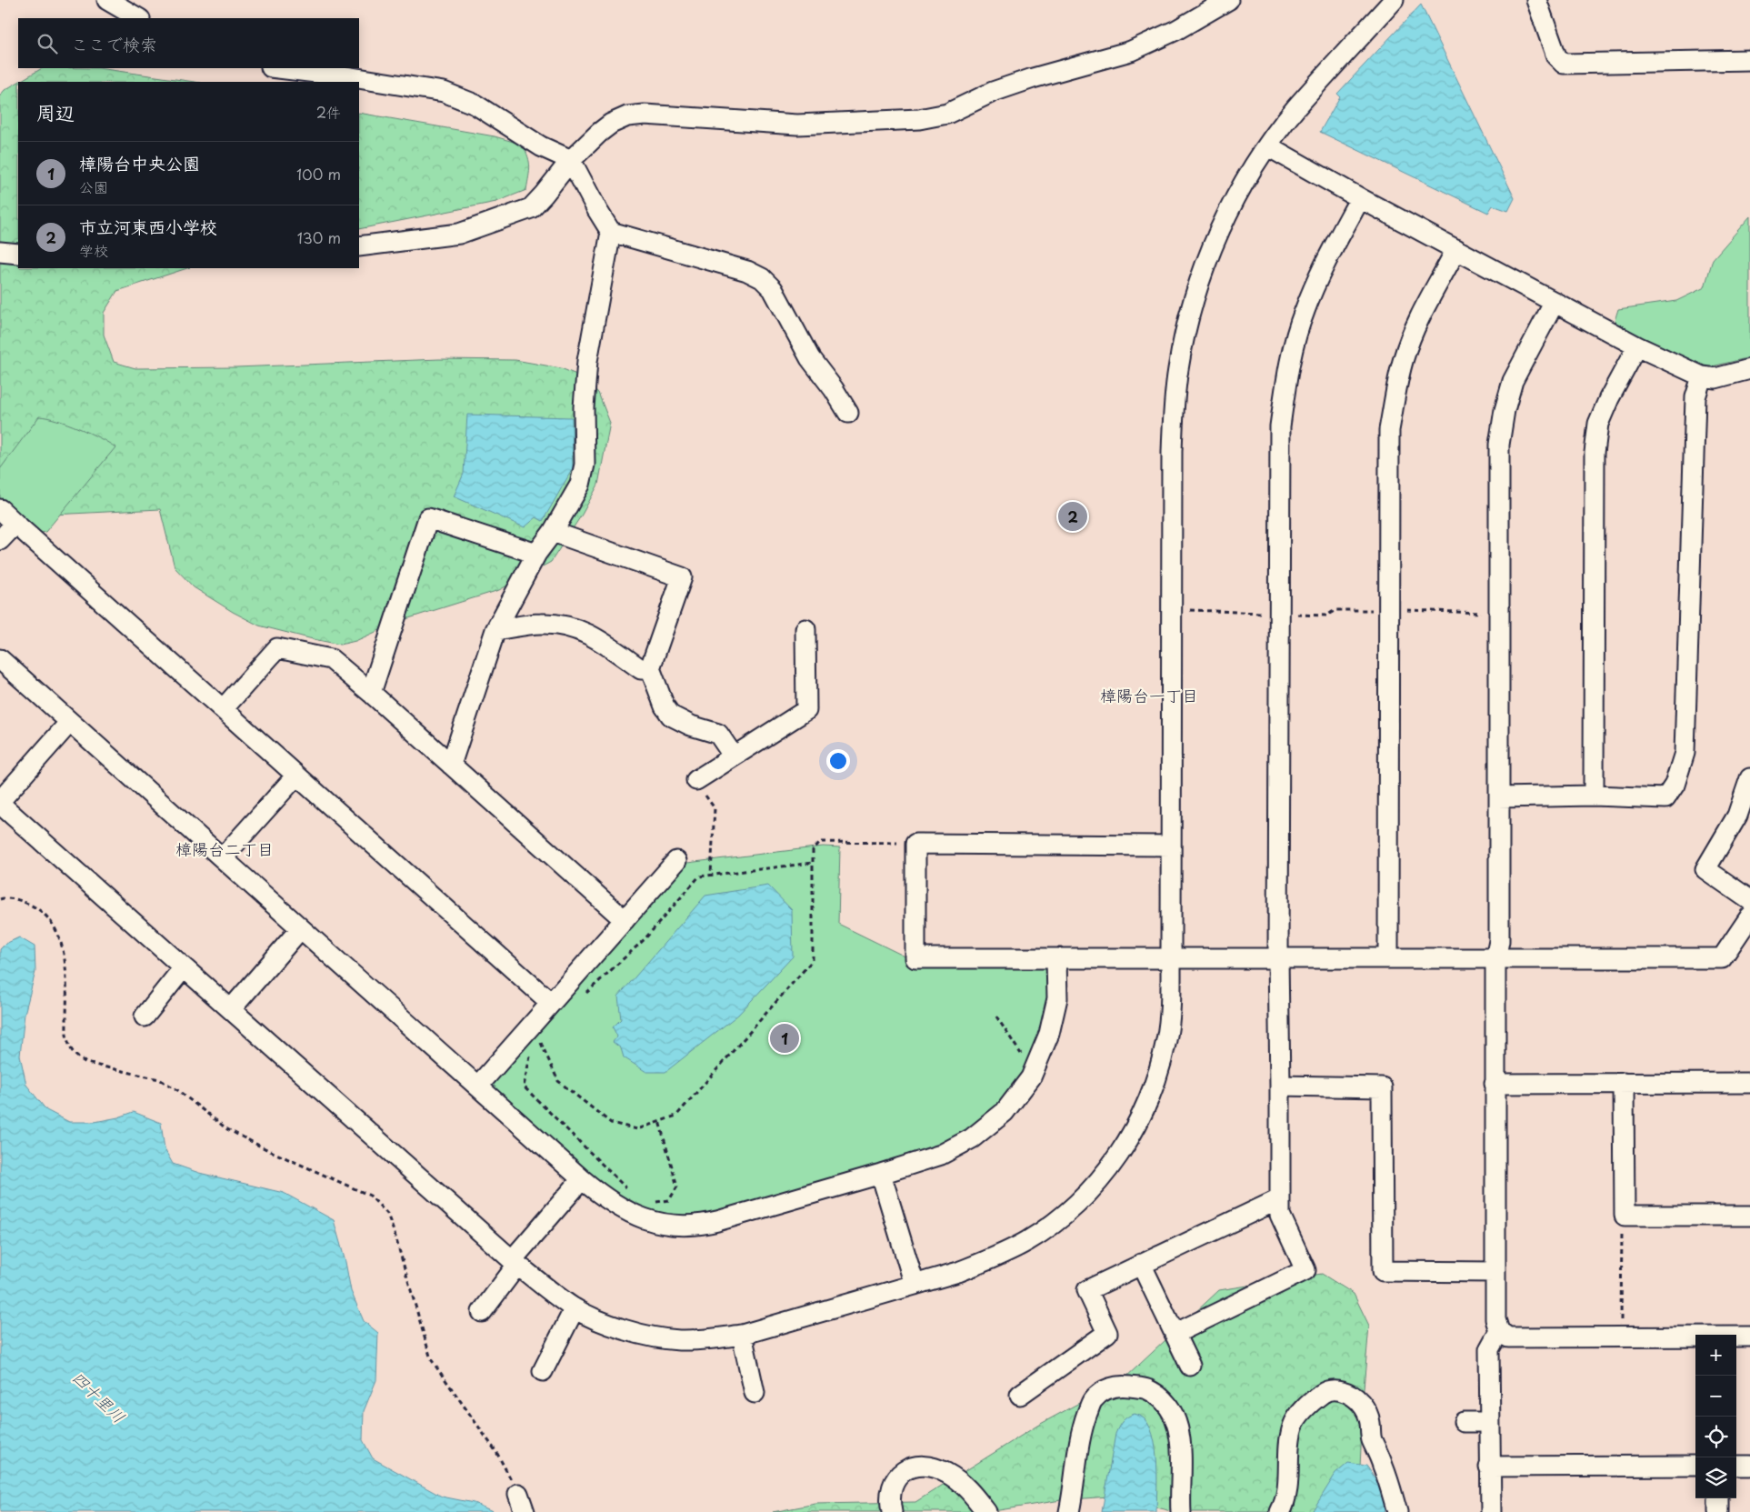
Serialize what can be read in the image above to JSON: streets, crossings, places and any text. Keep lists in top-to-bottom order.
{
  "districts": ["樟陽台一丁目", "樟陽台二丁目"],
  "water": ["四十里川"],
  "page": {
    "search": "ここで検索",
    "heading": ["周辺", "2件"],
    "list": [
      {
        "mark": "1",
        "name": "樟陽台中央公園",
        "note": "公園",
        "value": "100 m"
      },
      {
        "mark": "2",
        "name": "市立河東西小学校",
        "note": "学校",
        "value": "130 m"
      }
    ],
    "pins": ["2", "1"],
    "map_buttons": ["+", "−"]
  }
}
